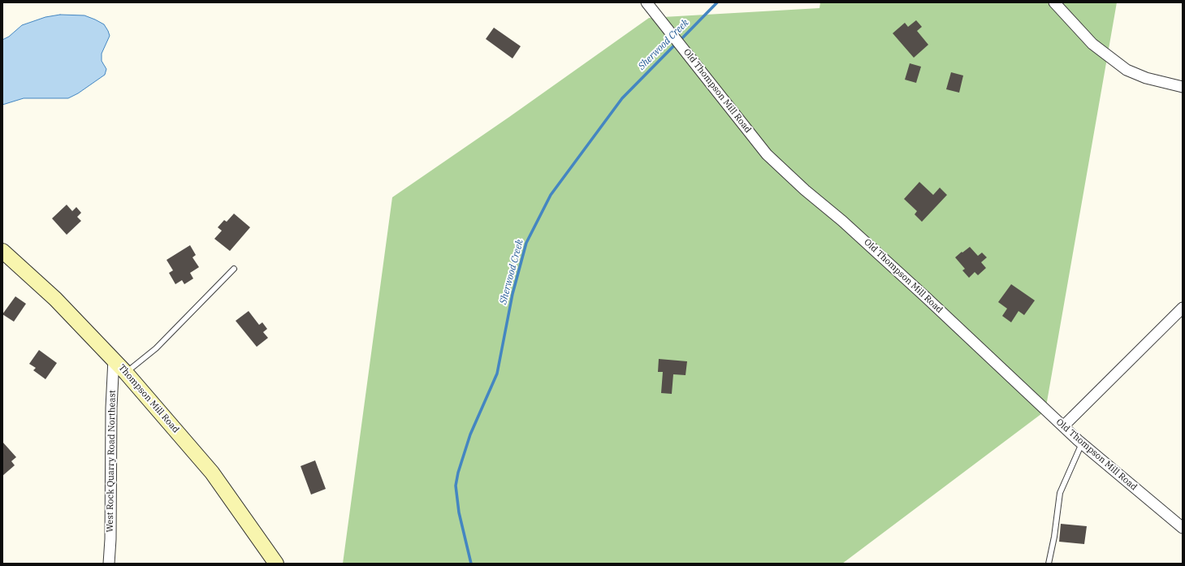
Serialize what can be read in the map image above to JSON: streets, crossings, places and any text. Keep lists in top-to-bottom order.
{
  "streets": {
    "street": ["Old Thompson Mill Road", "Thompson Mill Road", "West Rock Quarry Road Northeast"]
  },
  "crossings": [
    ["Thompson Mill Road", "West Rock Quarry Road Northeast"]
  ],
  "water": ["Sherwood Creek"]
}
